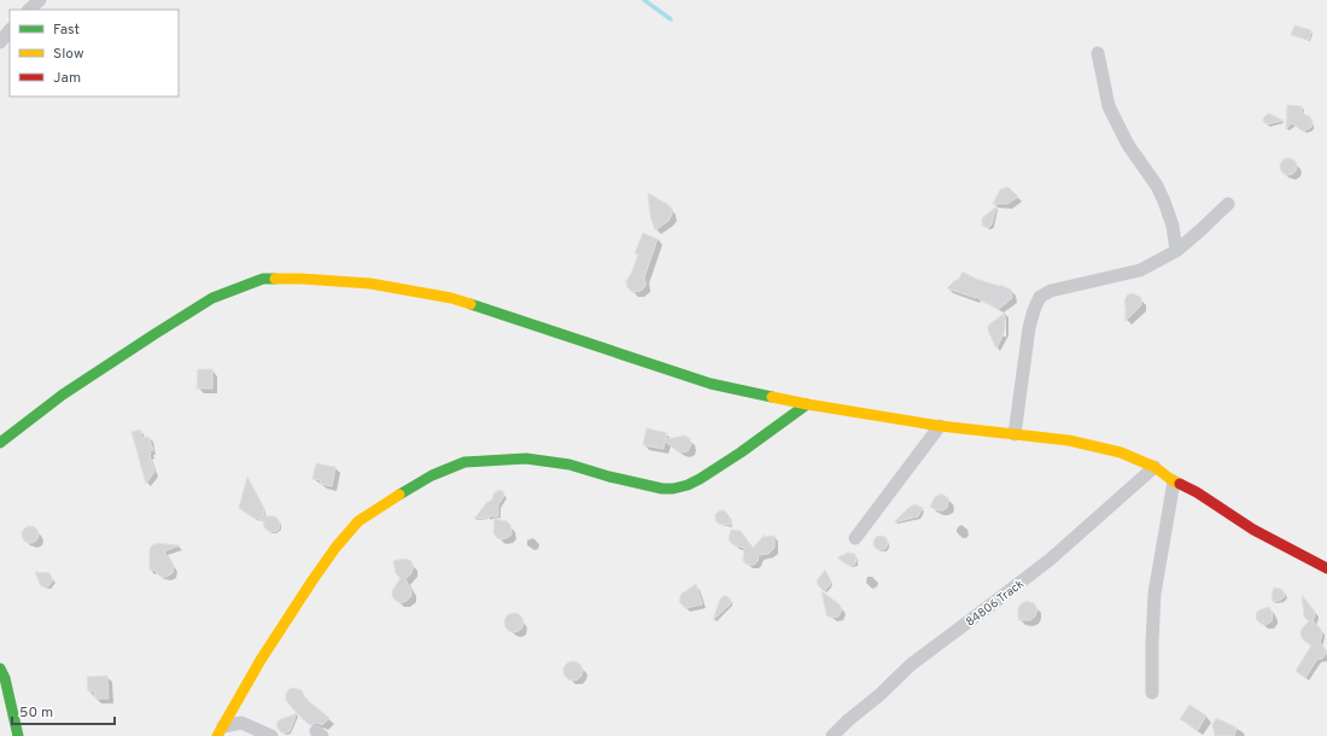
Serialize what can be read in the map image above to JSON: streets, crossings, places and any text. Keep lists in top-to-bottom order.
{
  "streets": {
    "street": ["84806 Track"]
  },
  "legend": ["Fast", "Slow", "Jam"],
  "scale_bar": "50 m"
}
